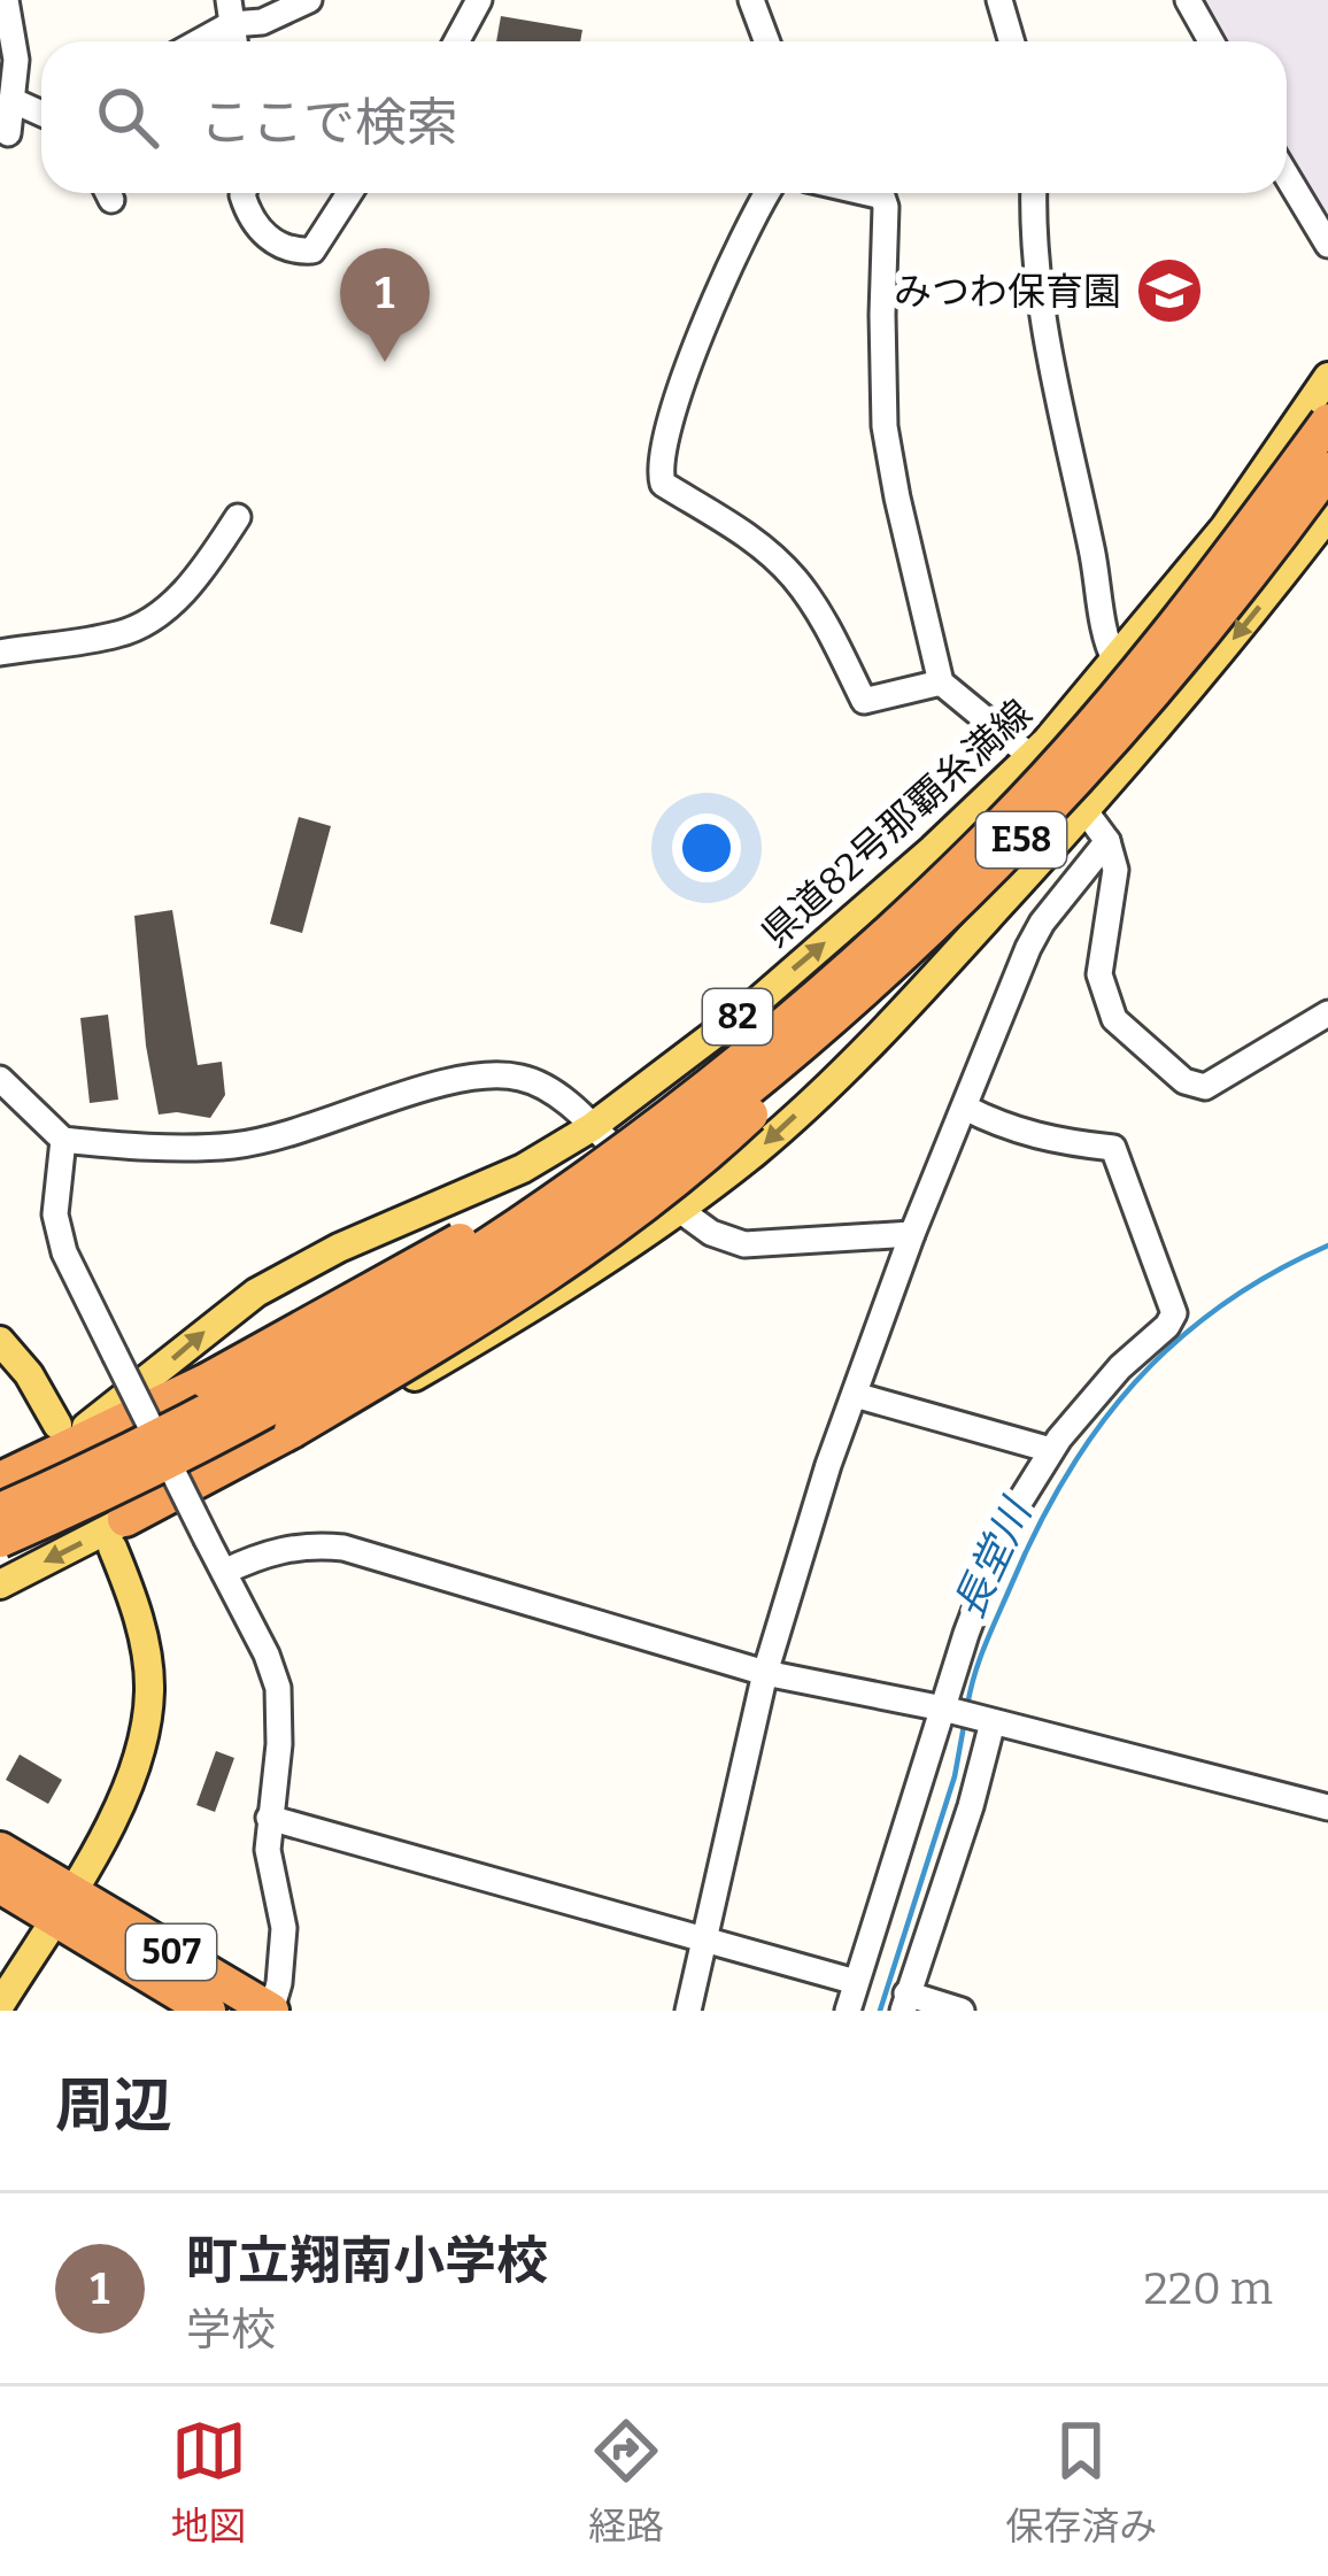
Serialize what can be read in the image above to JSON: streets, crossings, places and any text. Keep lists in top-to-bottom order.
{
  "streets": {
    "highway": ["E58", "507"],
    "main road": ["県道82号那覇糸満線", "82"]
  },
  "water": ["長堂川"],
  "places": {
    "school or university": ["みつわ保育園"]
  },
  "page": {
    "search": "ここで検索",
    "pins": "1",
    "heading": "周辺",
    "list": [
      {
        "mark": "1",
        "name": "町立翔南小学校",
        "note": "学校",
        "value": "220 m"
      }
    ],
    "nav": ["地図", "経路", "保存済み"]
  }
}
